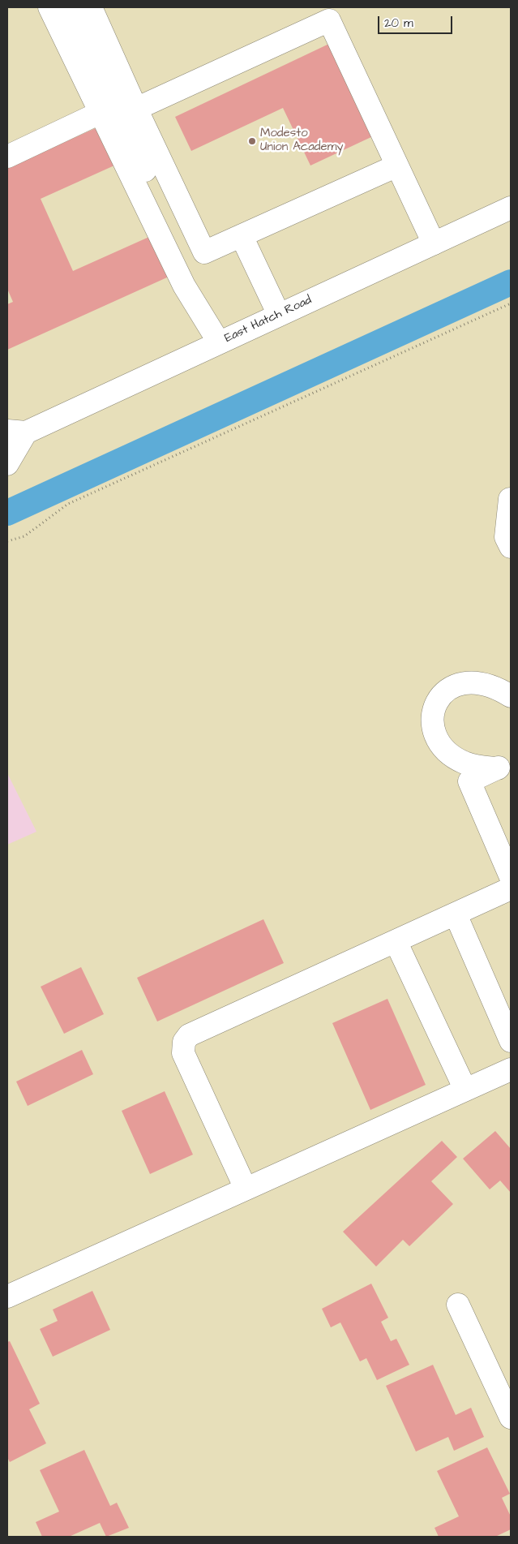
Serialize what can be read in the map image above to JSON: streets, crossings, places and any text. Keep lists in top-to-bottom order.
{
  "streets": {
    "main road": ["East Hatch Road"]
  },
  "places": ["Modesto Union Academy"],
  "scale_bar": "20 m"
}
